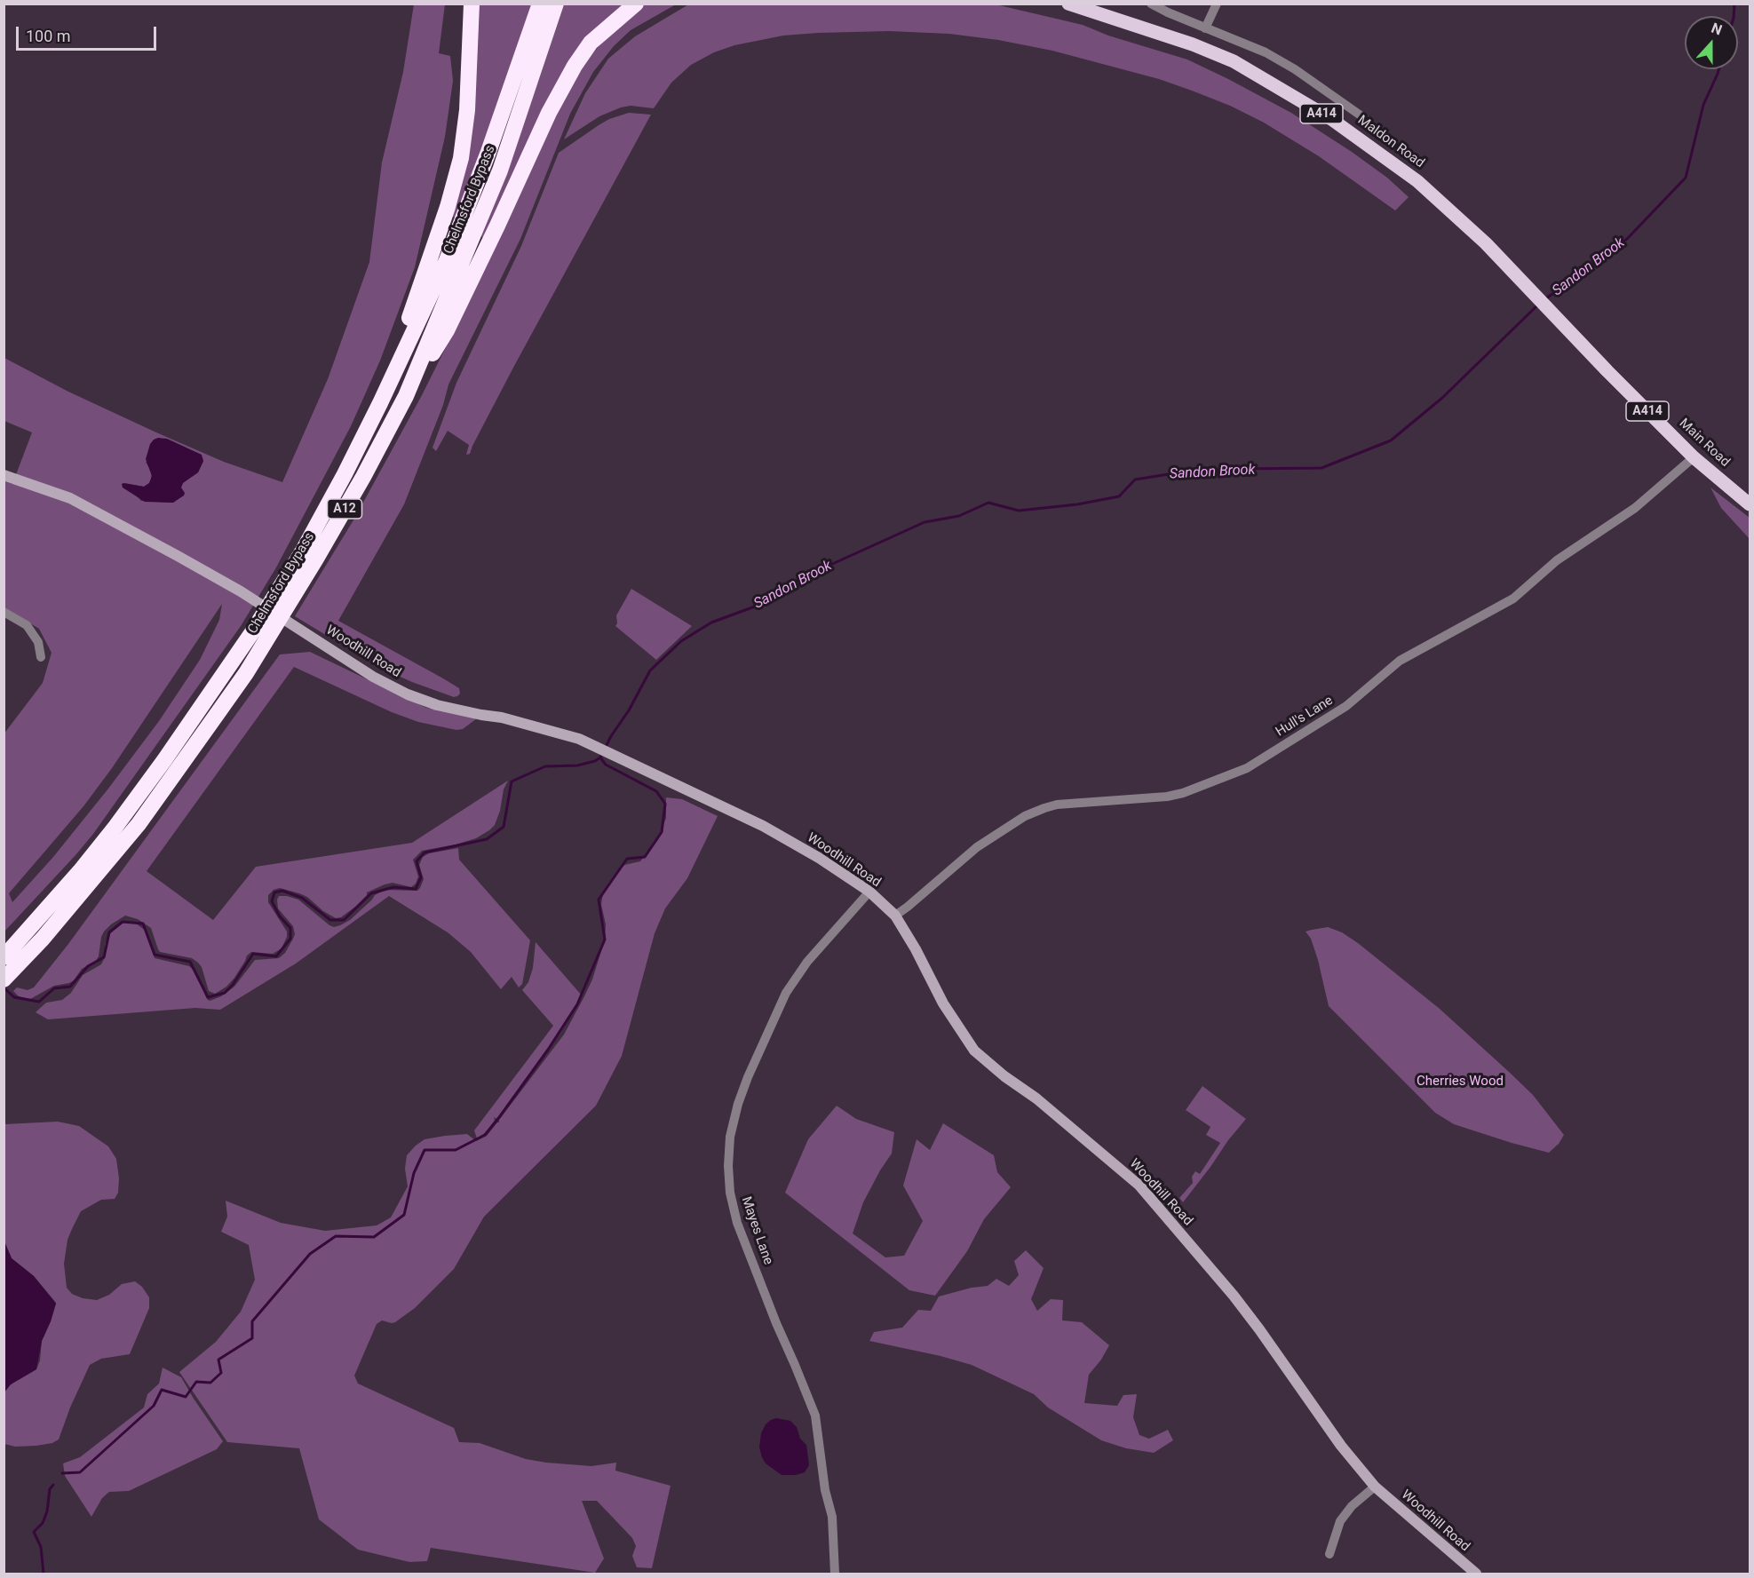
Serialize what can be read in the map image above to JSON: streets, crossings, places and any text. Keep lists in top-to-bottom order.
{
  "streets": {
    "highway": ["Chelmsford Bypass", "A12"],
    "main road": ["A414", "Maldon Road", "Main Road"],
    "street": ["Woodhill Road", "Hull's Lane", "Mayes Lane"]
  },
  "crossings": [
    ["Maldon Road", "Main Road"],
    ["Chelmsford Bypass", "A12"],
    ["Main Road", "Hull's Lane"],
    ["Woodhill Road", "Hull's Lane"],
    ["Woodhill Road", "Mayes Lane"]
  ],
  "water": ["Sandon Brook"],
  "parks": ["Cherries Wood"],
  "scale_bar": "100 m",
  "north": "top"
}
